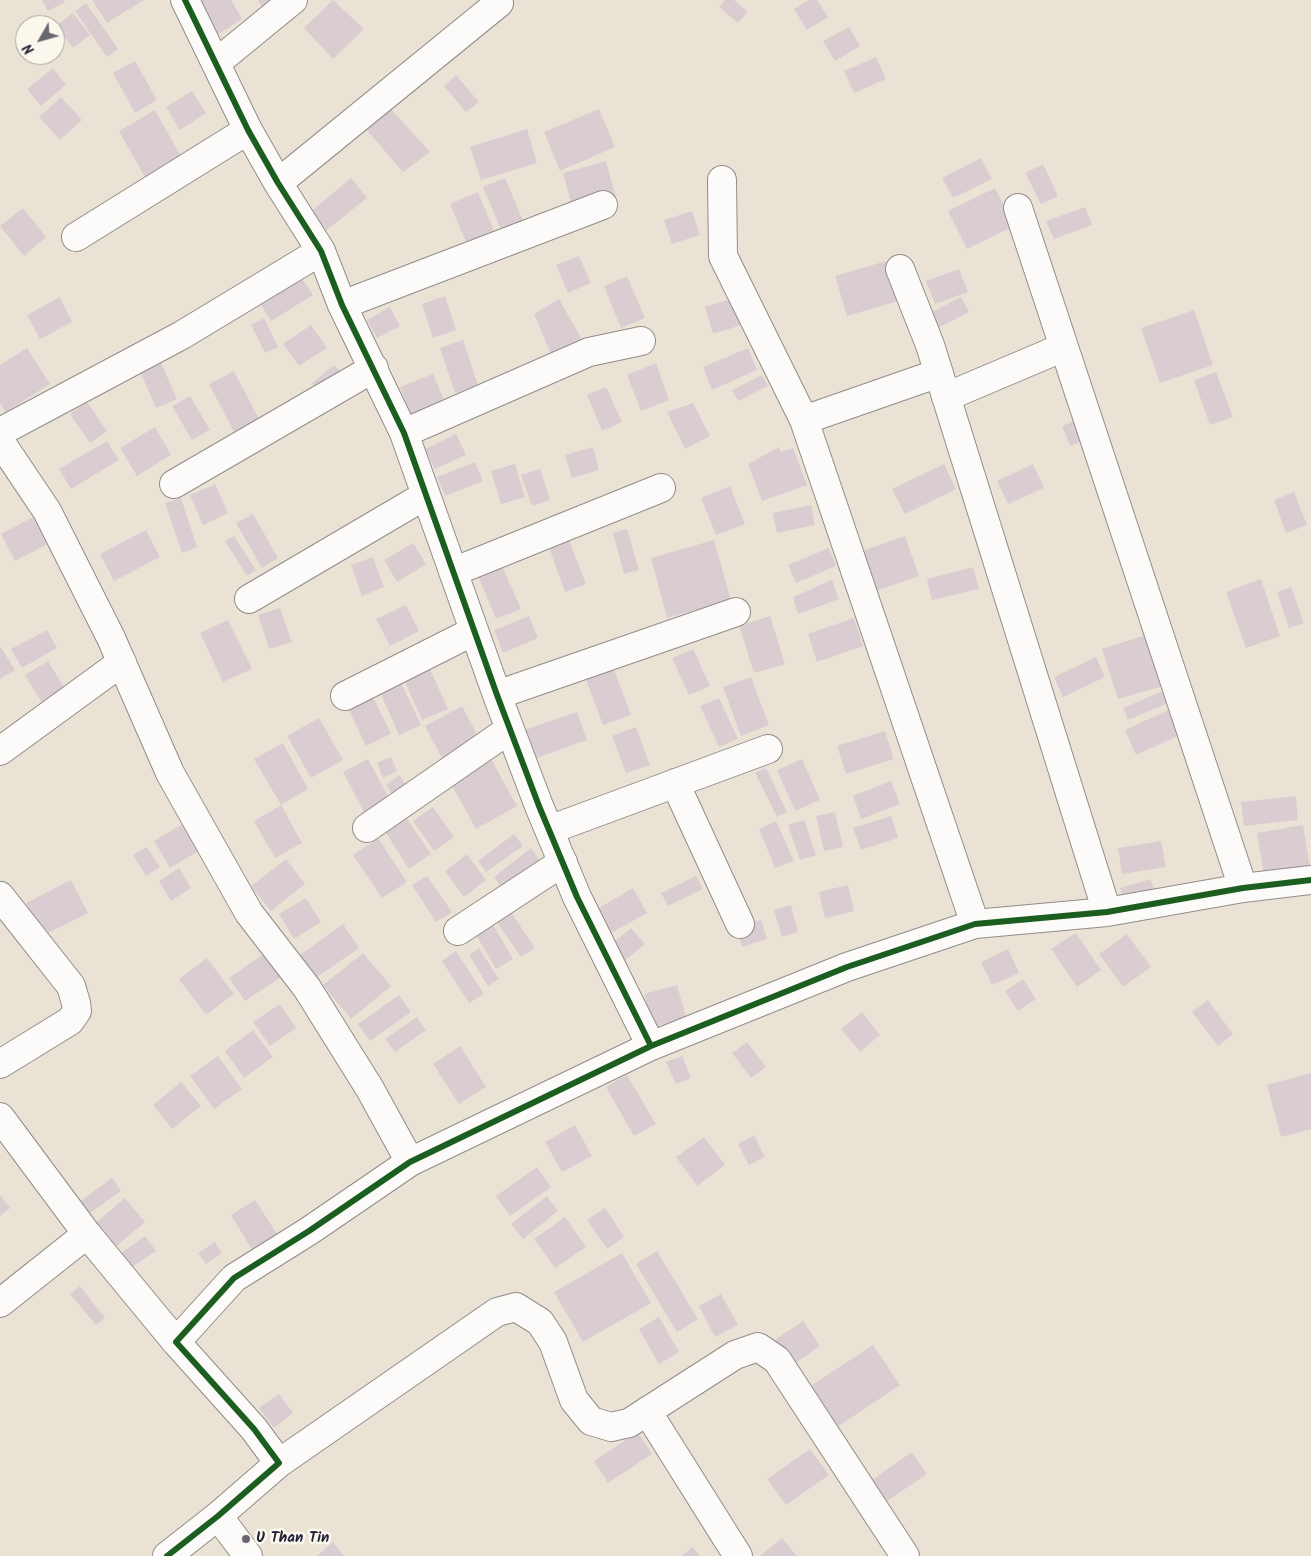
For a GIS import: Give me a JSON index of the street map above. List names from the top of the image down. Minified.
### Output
{"places":["U Than Tin"],"north":"bottom left"}
